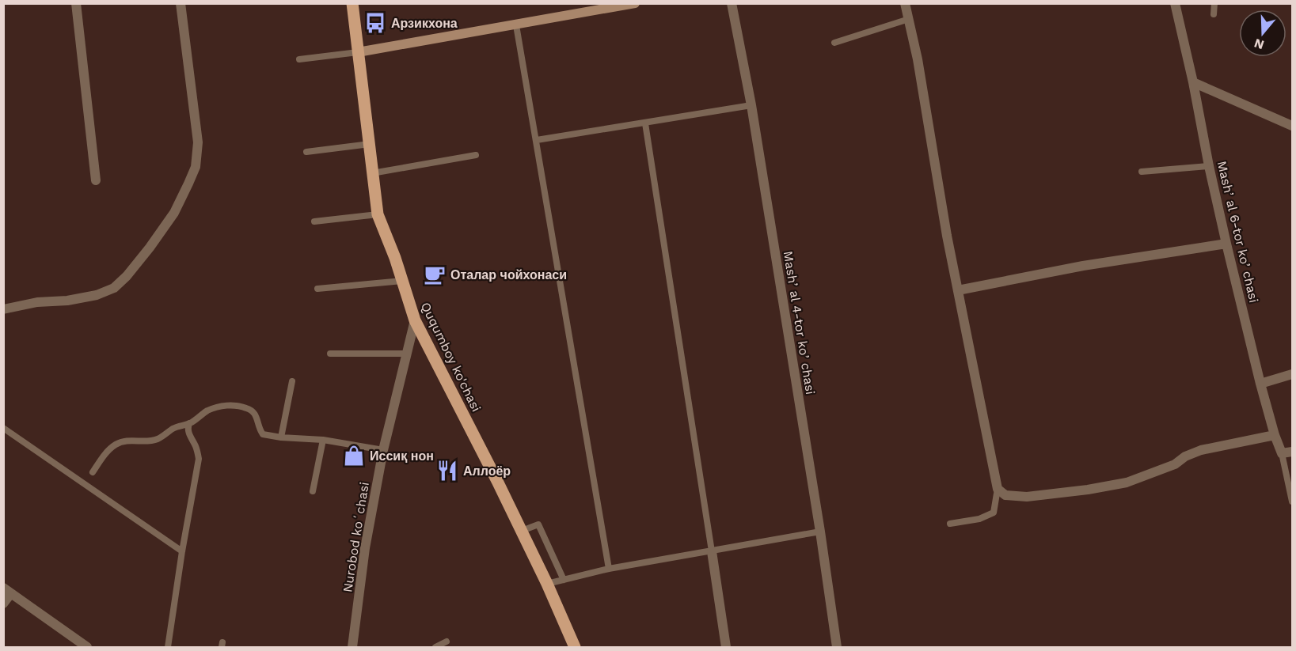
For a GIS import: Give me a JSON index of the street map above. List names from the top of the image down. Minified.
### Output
{"streets":{"main road":["Ququmboy ko'chasi"],"street":["Mashʼal 6-tor koʼchasi","Mashʼal 4-tor koʼchasi","Nurobod koʻchasi"]},"crossings":[["Ququmboy ko'chasi","Nurobod koʻchasi"]],"places":{"bus stop":["Арзикхона"],"cafe":["Оталар чойхонаси"],"shop":["Иссиқ нон"],"restaurant":["Аллоёр"]},"north":"bottom"}
